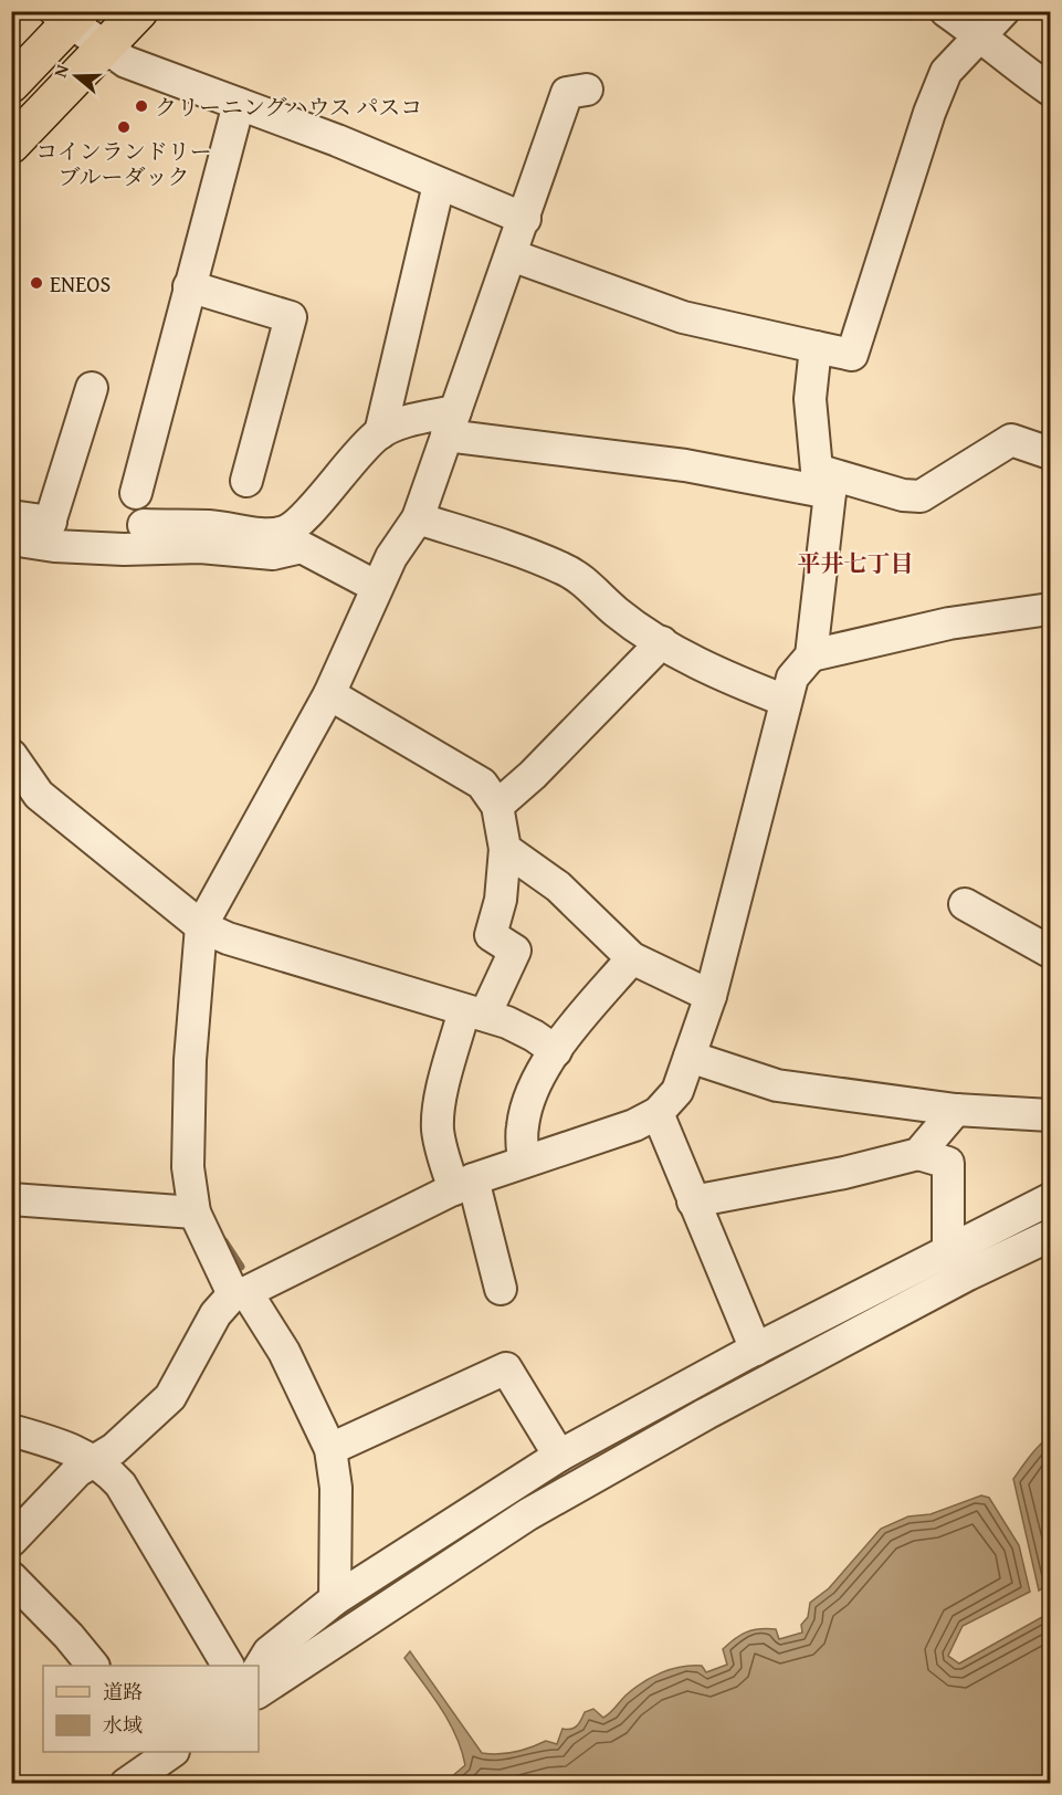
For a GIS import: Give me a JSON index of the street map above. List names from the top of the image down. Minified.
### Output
{"districts":["平井七丁目"],"places":["クリーニングハウス パスコ","コインランドリー ブルーダック","ENEOS"],"legend":["道路","水域"],"north":"left"}
